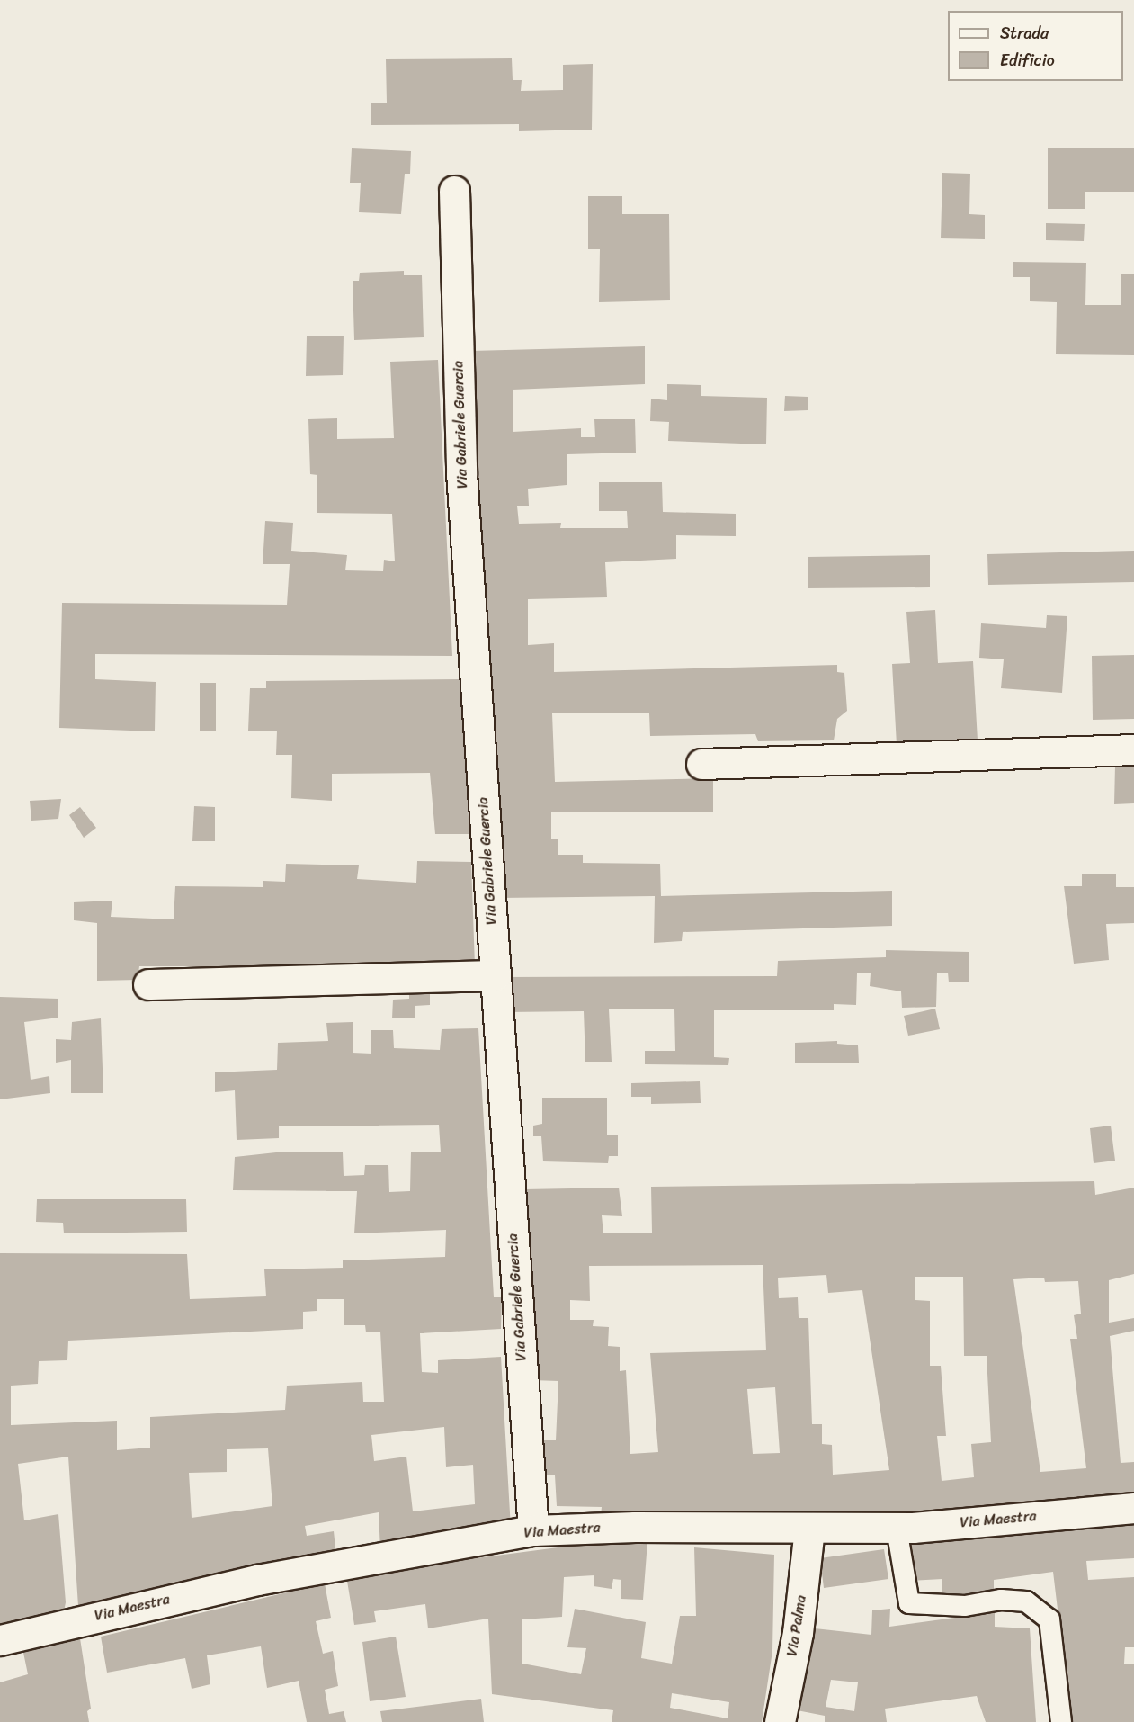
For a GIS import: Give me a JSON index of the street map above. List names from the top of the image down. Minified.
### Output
{"streets":{"street":["Via Gabriele Guercia","Via Maestra","Via Palma"]},"crossings":[["Via Gabriele Guercia","Via Maestra"],["Via Maestra","Via Palma"]],"legend":["Strada","Edificio"]}
